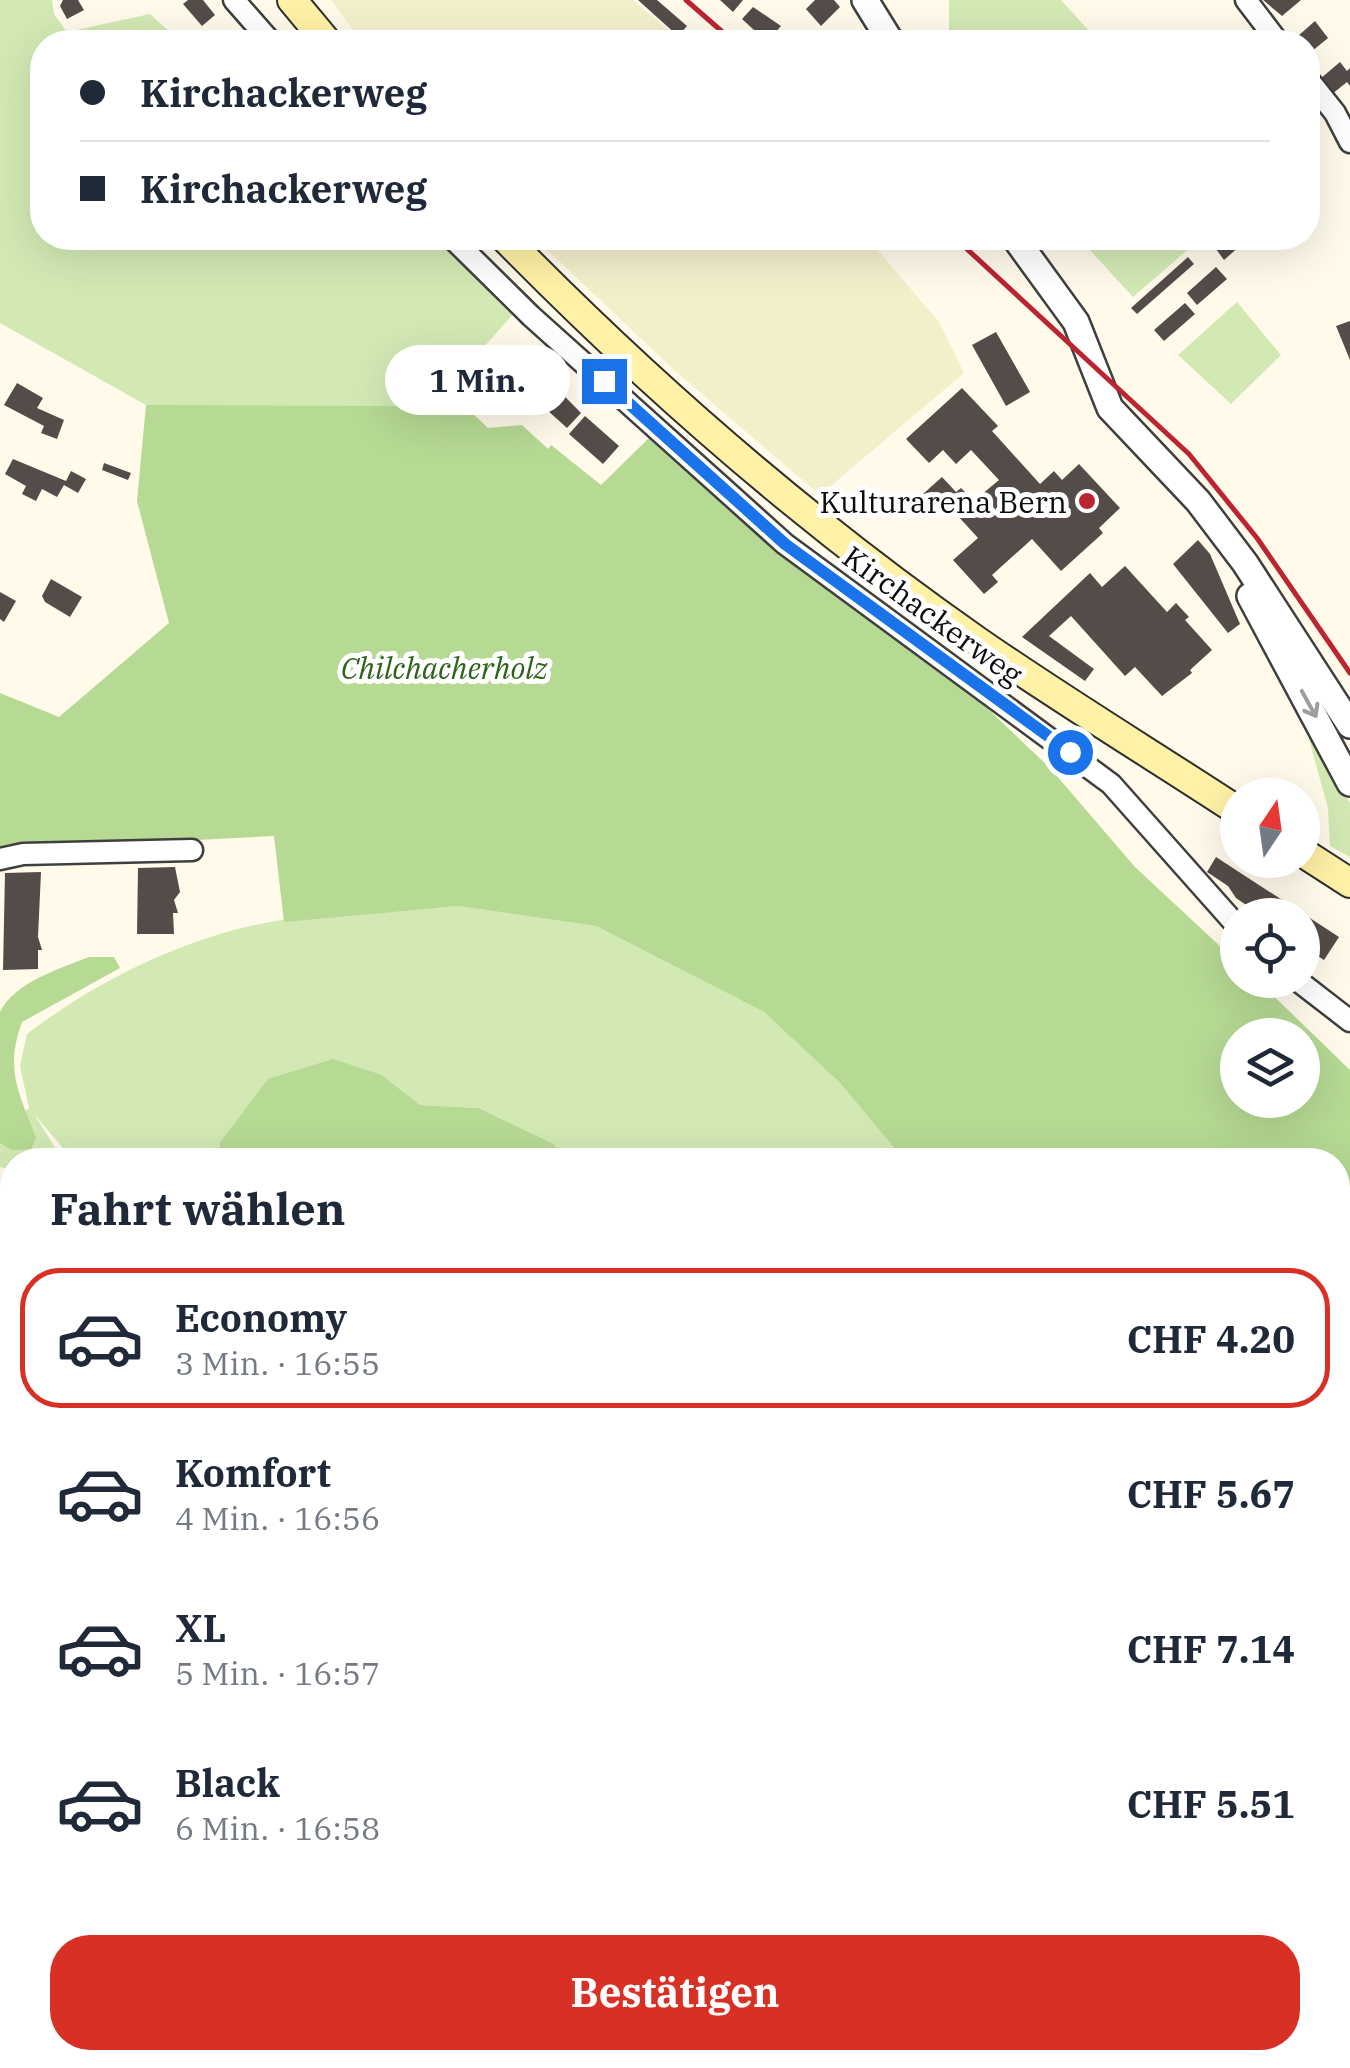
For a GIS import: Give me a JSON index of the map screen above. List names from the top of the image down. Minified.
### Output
{"streets":{"street":["Kirchackerweg"]},"parks":["Chilchacherholz"],"places":["Kulturarena Bern"],"north":"top","page":{"banner":["Kirchackerweg","Kirchackerweg"],"bubble":"1 Min.","heading":"Fahrt wählen","list":[{"name":"Economy","note":"3 Min. · 16:55","value":"CHF 4.20"},{"name":"Komfort","note":"4 Min. · 16:56","value":"CHF 5.67"},{"name":"XL","note":"5 Min. · 16:57","value":"CHF 7.14"},{"name":"Black","note":"6 Min. · 16:58","value":"CHF 5.51"}],"buttons":"Bestätigen"}}
